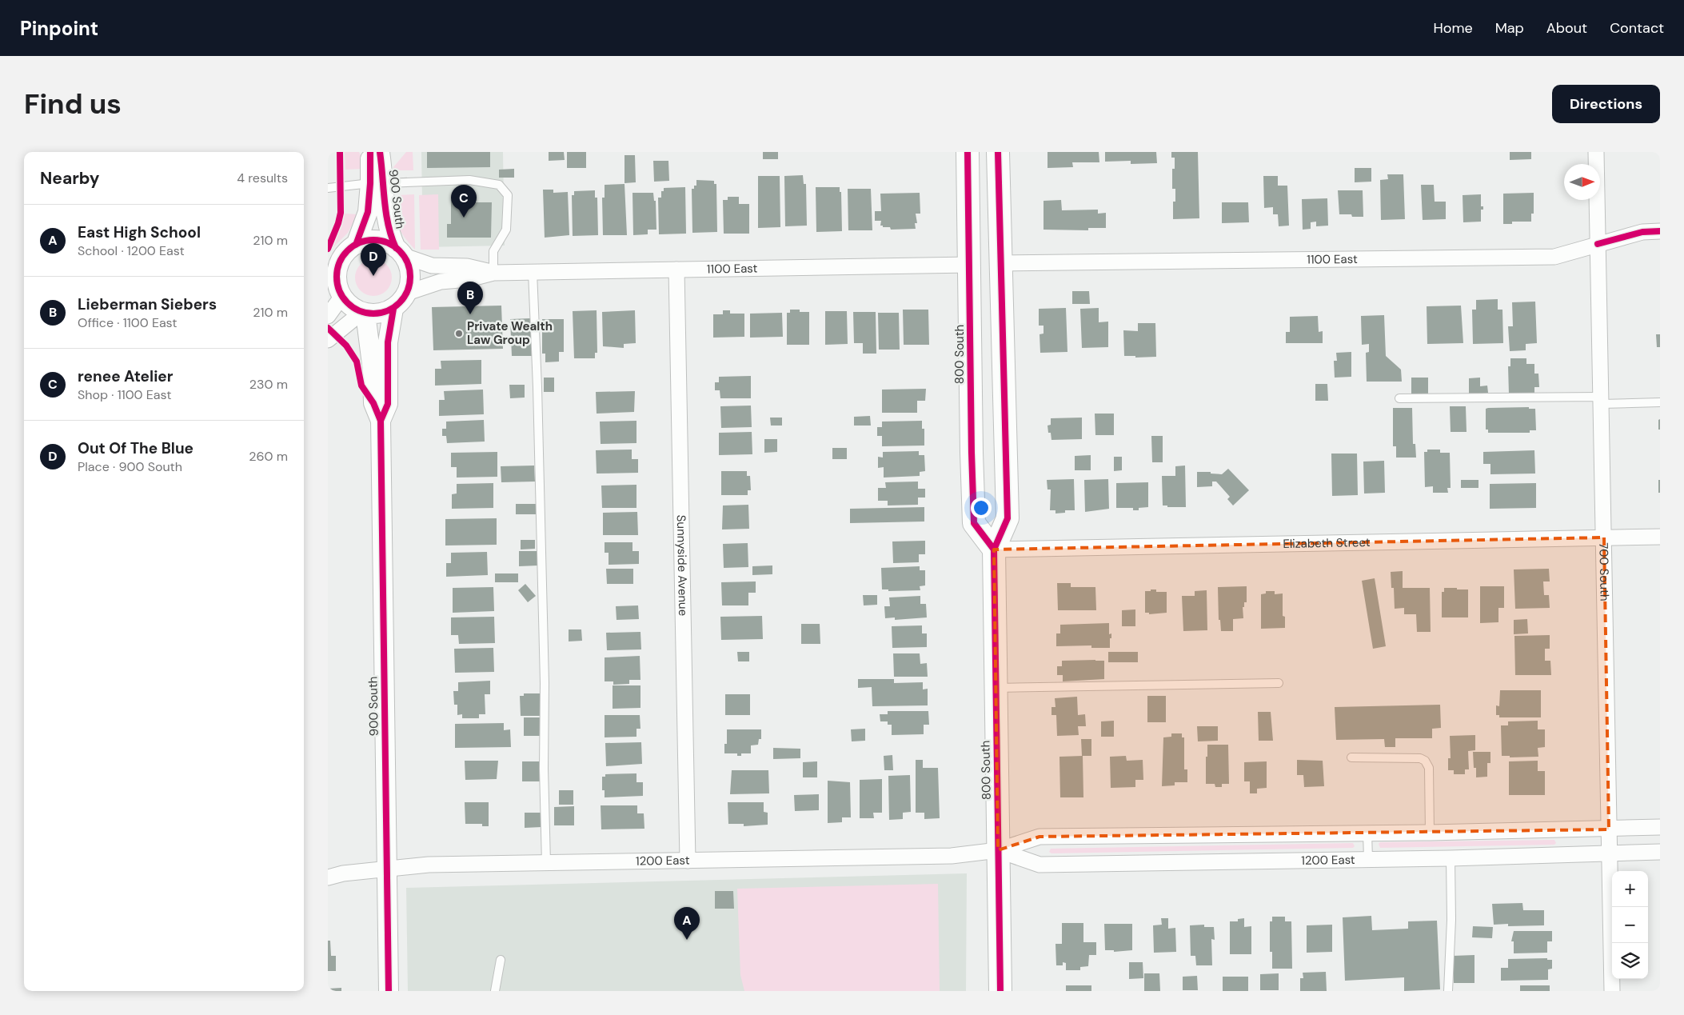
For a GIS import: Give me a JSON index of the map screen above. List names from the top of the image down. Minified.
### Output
{"streets":{"main road":["800 South"],"street":["900 South","1100 East","Elizabeth Street","Sunnyside Avenue","700 South","1200 East"]},"crossings":[["900 South","1100 East"],["900 South","1200 East"],["1100 East","800 South"],["1100 East","Sunnyside Avenue"],["1100 East","700 South"],["800 South","Elizabeth Street"],["800 South","1200 East"],["Elizabeth Street","700 South"],["Sunnyside Avenue","1200 East"],["700 South","1200 East"]],"places":["Private Wealth Law Group"],"north":"right","page":{"header":"Pinpoint","nav":["Home","Map","About","Contact"],"buttons":"Directions","title":"Find us","heading":["Nearby","4 results"],"pins":["C","D","B","A"],"list":[{"mark":"A","name":"East High School","note":"School · 1200 East","value":"210 m"},{"mark":"B","name":"Lieberman Siebers","note":"Office · 1100 East","value":"210 m"},{"mark":"C","name":"renee Atelier","note":"Shop · 1100 East","value":"230 m"},{"mark":"D","name":"Out Of The Blue","note":"Place · 900 South","value":"260 m"}],"map_buttons":["+","−"]}}
